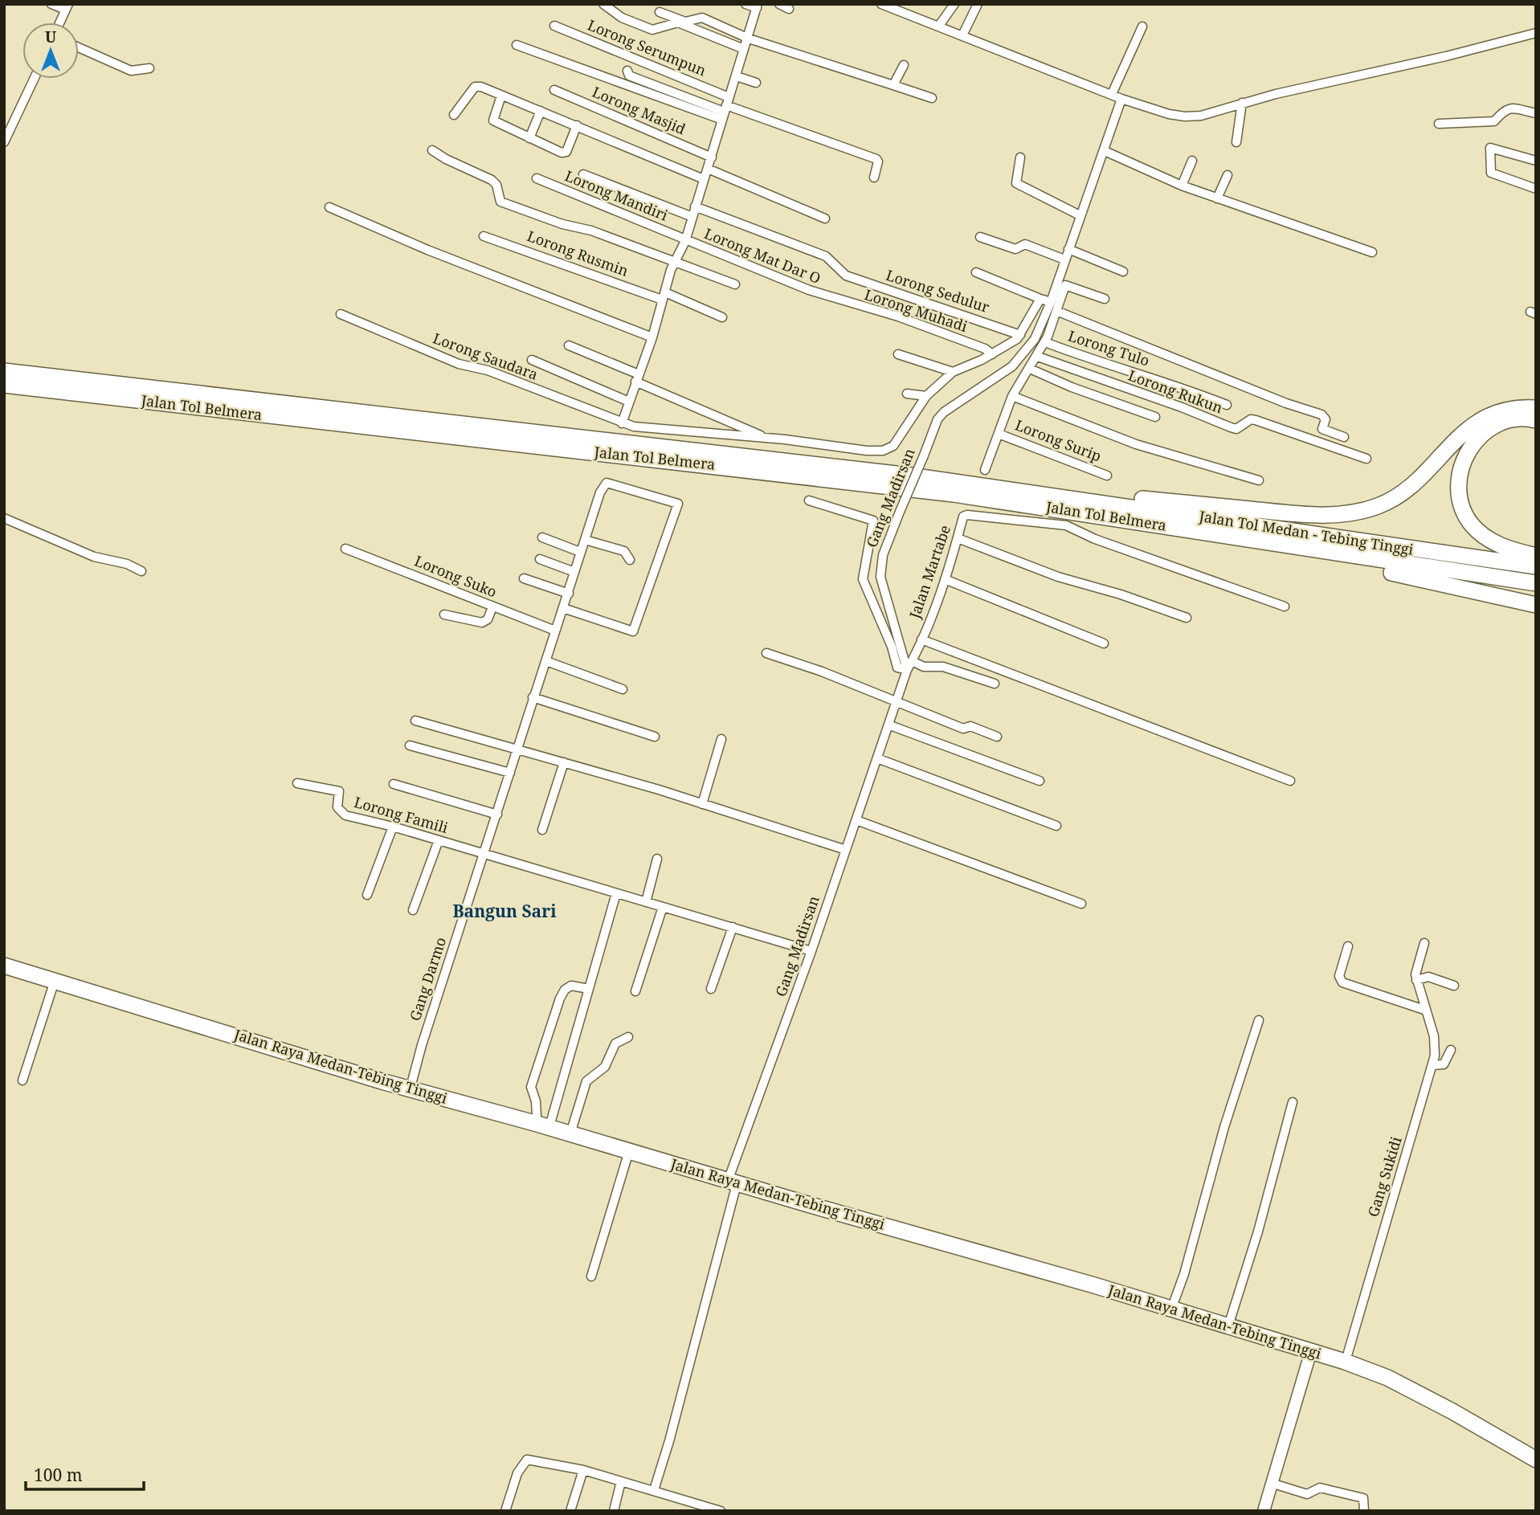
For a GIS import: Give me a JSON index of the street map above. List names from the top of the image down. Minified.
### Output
{"streets":{"highway":["Jalan Tol Belmera","Jalan Tol Medan - Tebing Tinggi","Jalan Raya Medan-Tebing Tinggi"],"street":["Lorong Serumpun","Lorong Masjid","Lorong Mandiri","Lorong Rusmin","Lorong Mat Dar O","Lorong Sedulur","Lorong Muhadi","Lorong Tulo","Lorong Saudara","Lorong Rukun","Lorong Surip","Gang Madirsan","Jalan Martabe","Lorong Suko","Lorong Famili","Gang Darmo","Gang Sukidi"]},"crossings":[["Lorong Mandiri","Lorong Mat Dar O"],["Lorong Mat Dar O","Lorong Muhadi"],["Jalan Tol Belmera","Jalan Tol Medan - Tebing Tinggi"],["Gang Madirsan","Jalan Martabe"],["Gang Madirsan","Lorong Famili"],["Gang Madirsan","Jalan Raya Medan-Tebing Tinggi"],["Lorong Suko","Gang Darmo"],["Lorong Famili","Gang Darmo"],["Gang Darmo","Jalan Raya Medan-Tebing Tinggi"],["Jalan Raya Medan-Tebing Tinggi","Gang Sukidi"]],"districts":["Bangun Sari"],"scale_bar":"100 m","north":"top"}
